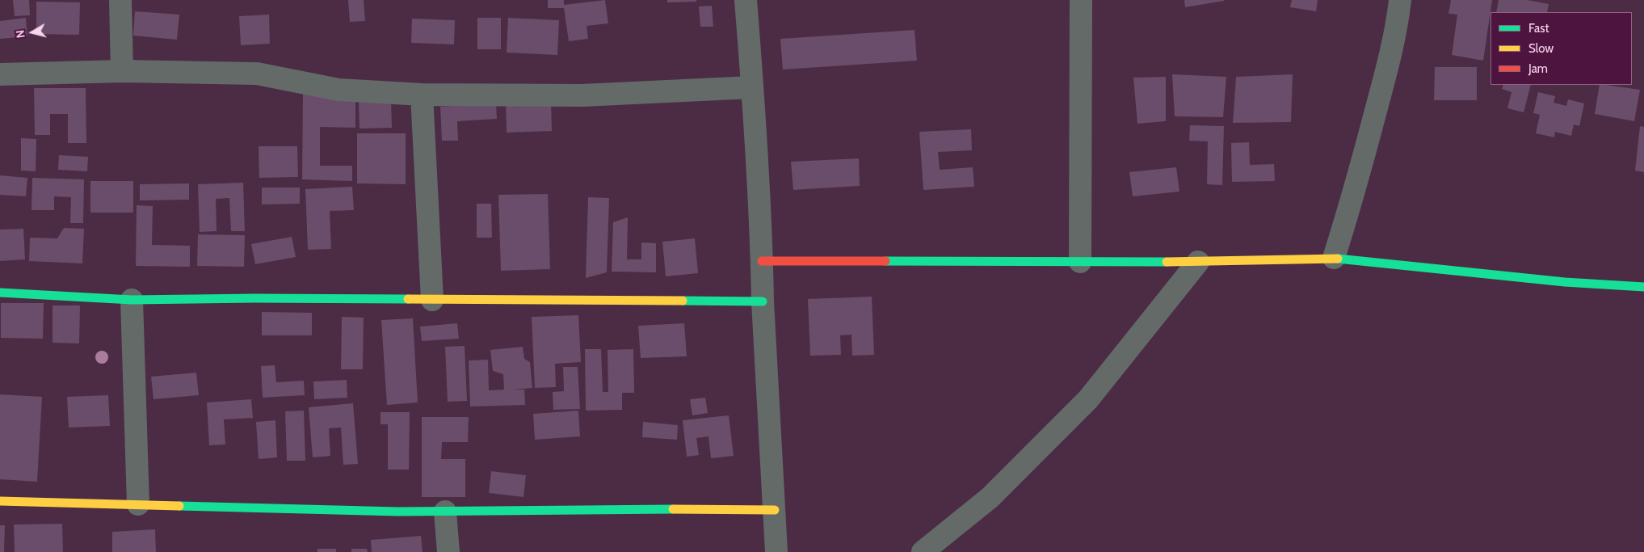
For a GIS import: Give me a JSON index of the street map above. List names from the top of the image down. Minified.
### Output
{"legend":["Fast","Slow","Jam"],"north":"left"}
